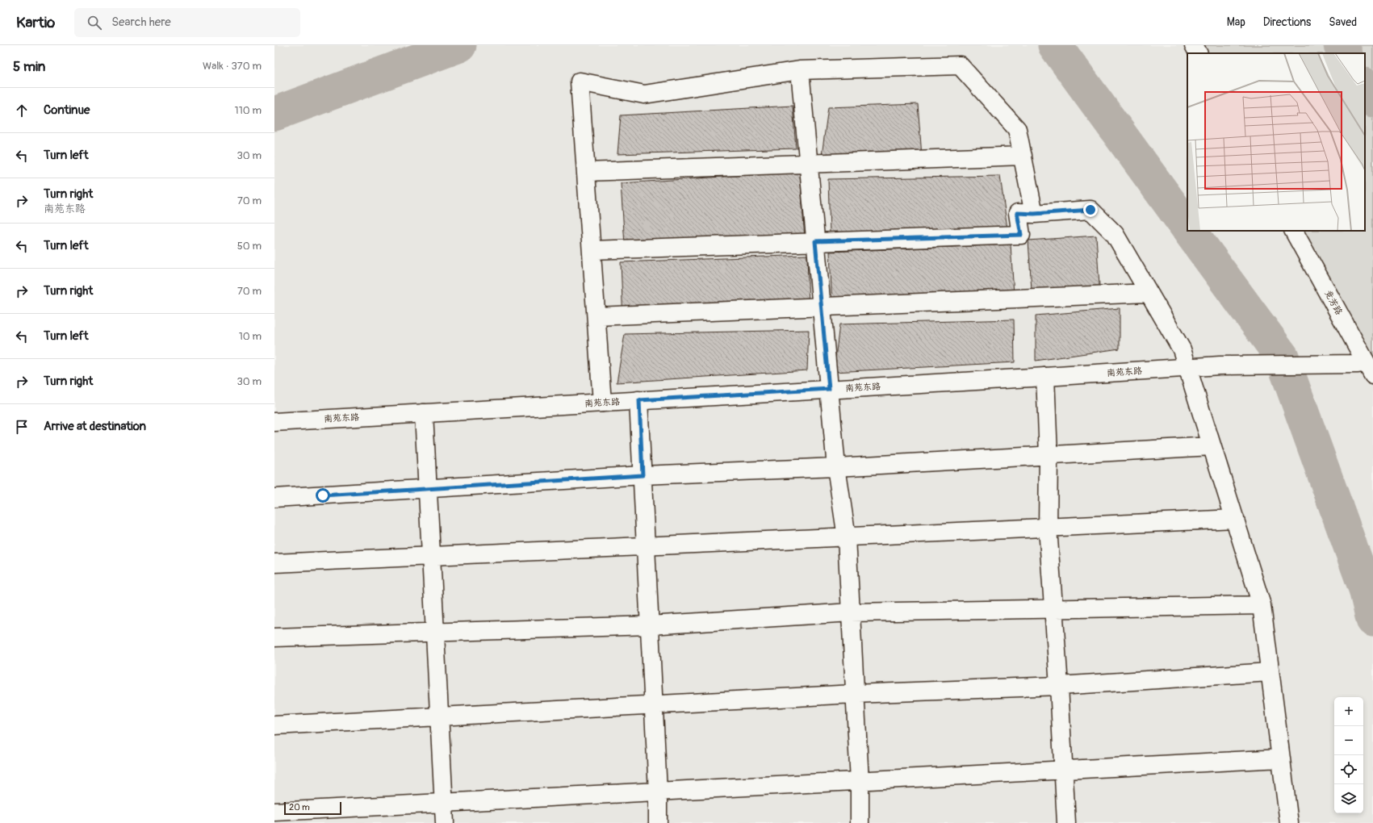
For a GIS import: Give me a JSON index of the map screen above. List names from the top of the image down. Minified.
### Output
{"streets":{"street":["竞芳路","南苑东路"]},"scale_bar":"20 m","page":{"header":"Kartio","search":"Search here","nav":["Map","Directions","Saved"],"heading":["5 min","Walk · 370 m"],"list":[["Continue","110 m"],["Turn left","30 m"],["Turn right","南苑东路","70 m"],["Turn left","50 m"],["Turn right","70 m"],["Turn left","10 m"],["Turn right","30 m"],"Arrive at destination"],"map_buttons":["+","−"],"scale":"20 m"}}
